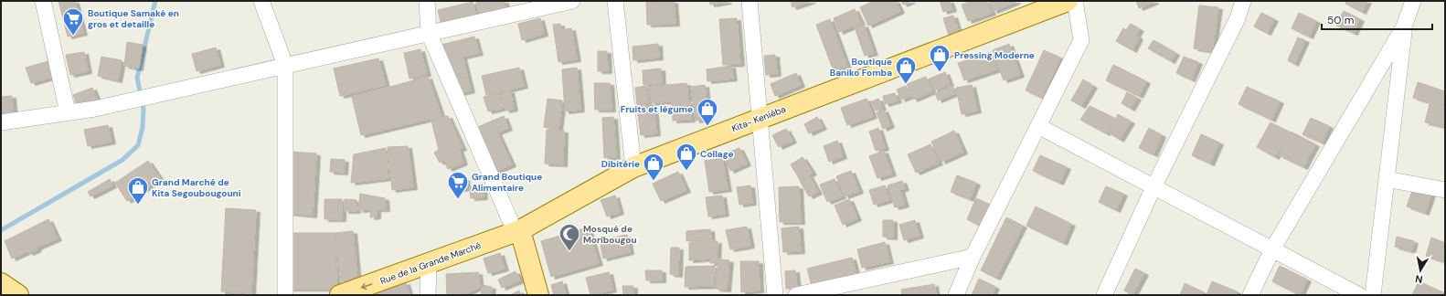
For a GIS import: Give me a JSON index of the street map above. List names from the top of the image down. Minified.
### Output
{"streets":{"main road":["Kita- Keniéba","Rue de la Grande Marché"]},"crossings":[["Kita- Keniéba","Rue de la Grande Marché"]],"one_way":["Rue de la Grande Marché"],"places":{"supermarket":["Boutique Samaké en gros et detaille","Grand Boutique Alimentaire"],"shop":["Pressing Moderne","Boutique Baniko Fomba","Fruits et légume","Collage","Dibitérie","Grand Marché de Kita Segoubougouni"],"mosque":["Mosqué de Moribougou"]},"scale_bar":"50 m","north":"bottom"}
